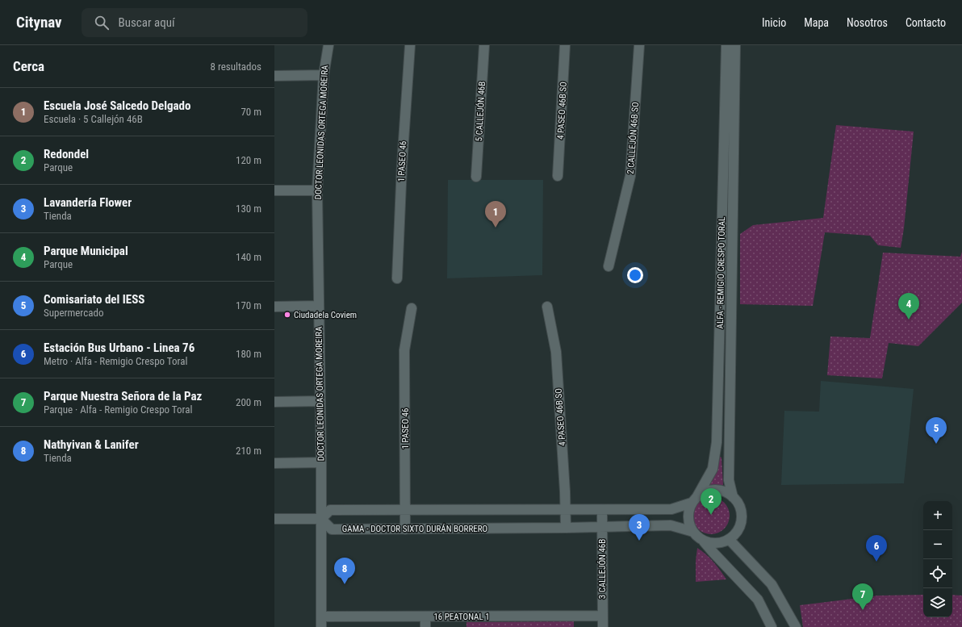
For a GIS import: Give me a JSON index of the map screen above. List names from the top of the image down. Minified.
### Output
{"streets":{"street":["4 PASEO 46B SO","5 CALLEJÓN 46B","DOCTOR LEONIDAS ORTEGA MOREIRA","2 CALLEJÓN 46B SO","1 PASEO 46","ALFA - REMIGIO CRESPO TORAL","GAMA - DOCTOR SIXTO DURÁN BORRERO","3 CALLEJÓN 46B","16 PEATONAL 1"]},"crossings":[["4 PASEO 46B SO","GAMA - DOCTOR SIXTO DURÁN BORRERO"],["DOCTOR LEONIDAS ORTEGA MOREIRA","GAMA - DOCTOR SIXTO DURÁN BORRERO"],["DOCTOR LEONIDAS ORTEGA MOREIRA","16 PEATONAL 1"],["1 PASEO 46","GAMA - DOCTOR SIXTO DURÁN BORRERO"],["ALFA - REMIGIO CRESPO TORAL","GAMA - DOCTOR SIXTO DURÁN BORRERO"],["GAMA - DOCTOR SIXTO DURÁN BORRERO","3 CALLEJÓN 46B"],["3 CALLEJÓN 46B","16 PEATONAL 1"]],"places":["Ciudadela Coviem"],"page":{"header":"Citynav","search":"Buscar aquí","nav":["Inicio","Mapa","Nosotros","Contacto"],"heading":["Cerca","8 resultados"],"list":[{"mark":"1","name":"Escuela José Salcedo Delgado","note":"Escuela · 5 Callejón 46B","value":"70 m"},{"mark":"2","name":"Redondel","note":"Parque","value":"120 m"},{"mark":"3","name":"Lavandería Flower","note":"Tienda","value":"130 m"},{"mark":"4","name":"Parque Municipal","note":"Parque","value":"140 m"},{"mark":"5","name":"Comisariato del IESS","note":"Supermercado","value":"170 m"},{"mark":"6","name":"Estación Bus Urbano - Linea 76","note":"Metro · Alfa - Remigio Crespo Toral","value":"180 m"},{"mark":"7","name":"Parque Nuestra Señora de la Paz","note":"Parque · Alfa - Remigio Crespo Toral","value":"200 m"},{"mark":"8","name":"Nathyivan & Lanifer","note":"Tienda","value":"210 m"}],"pins":["1","4","5","2","3","6","8","7"],"map_buttons":["+","−"]}}
